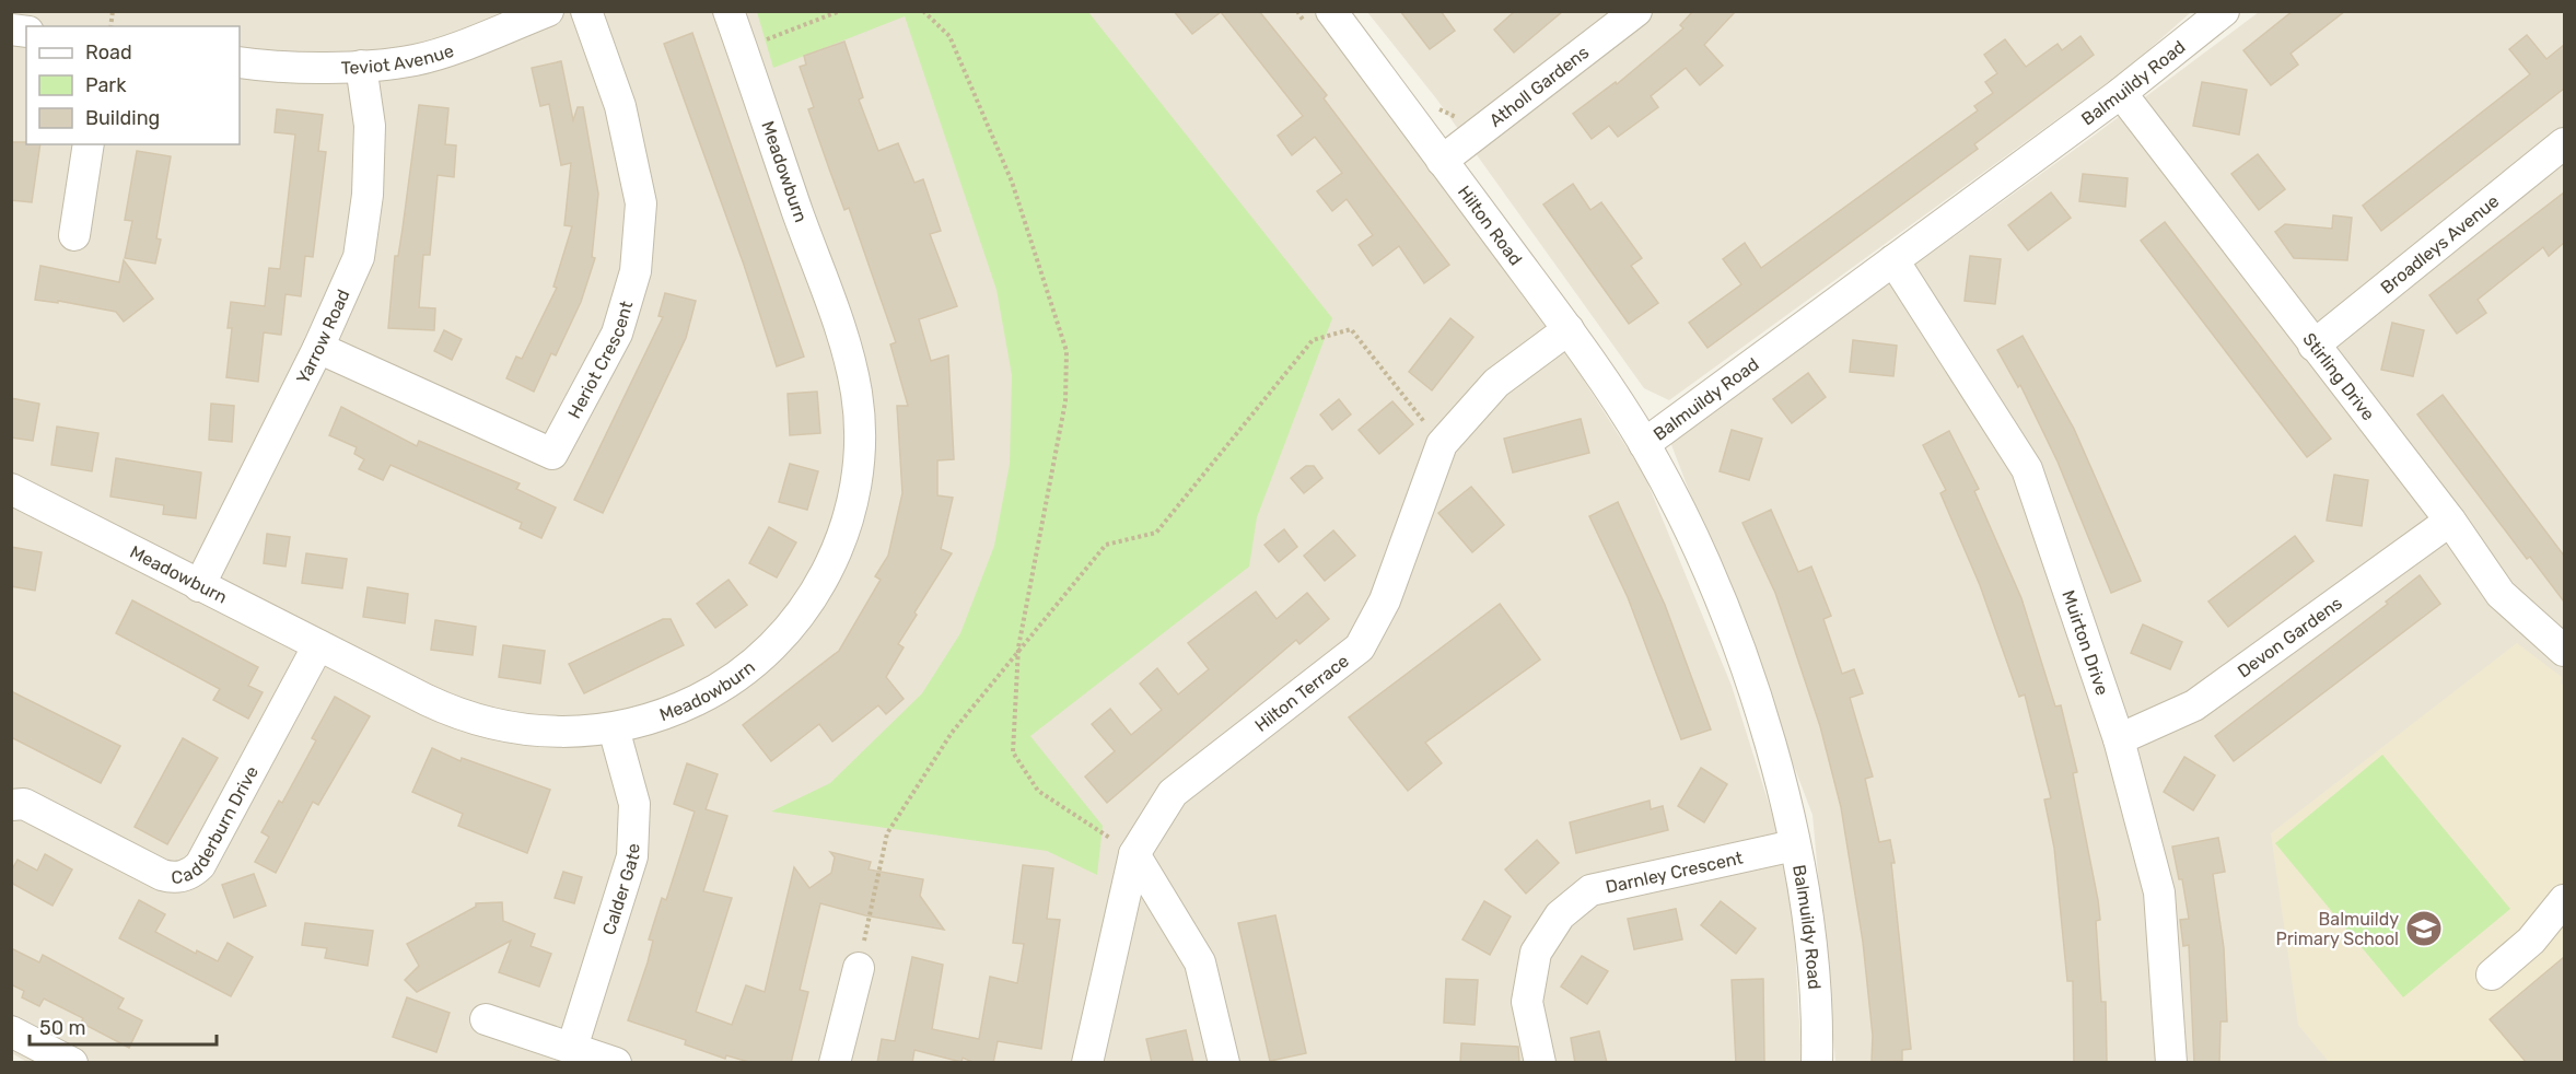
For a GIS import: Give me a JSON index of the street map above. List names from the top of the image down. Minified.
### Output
{"streets":{"street":["Teviot Avenue","Balmuildy Road","Atholl Gardens","Meadowburn","Hilton Road","Broadleys Avenue","Yarrow Road","Heriot Crescent","Stirling Drive","Devon Gardens","Muirton Drive","Hilton Terrace","Cadderburn Drive","Darnley Crescent","Calder Gate"]},"crossings":[["Teviot Avenue","Yarrow Road"],["Balmuildy Road","Hilton Road"],["Balmuildy Road","Stirling Drive"],["Balmuildy Road","Muirton Drive"],["Balmuildy Road","Darnley Crescent"],["Atholl Gardens","Hilton Road"],["Meadowburn","Yarrow Road"],["Meadowburn","Cadderburn Drive"],["Meadowburn","Calder Gate"],["Hilton Road","Hilton Terrace"],["Broadleys Avenue","Stirling Drive"],["Yarrow Road","Heriot Crescent"],["Stirling Drive","Devon Gardens"],["Devon Gardens","Muirton Drive"]],"places":{"school or university":["Balmuildy Primary School"]},"legend":["Road","Park","Building"],"scale_bar":"50 m"}
